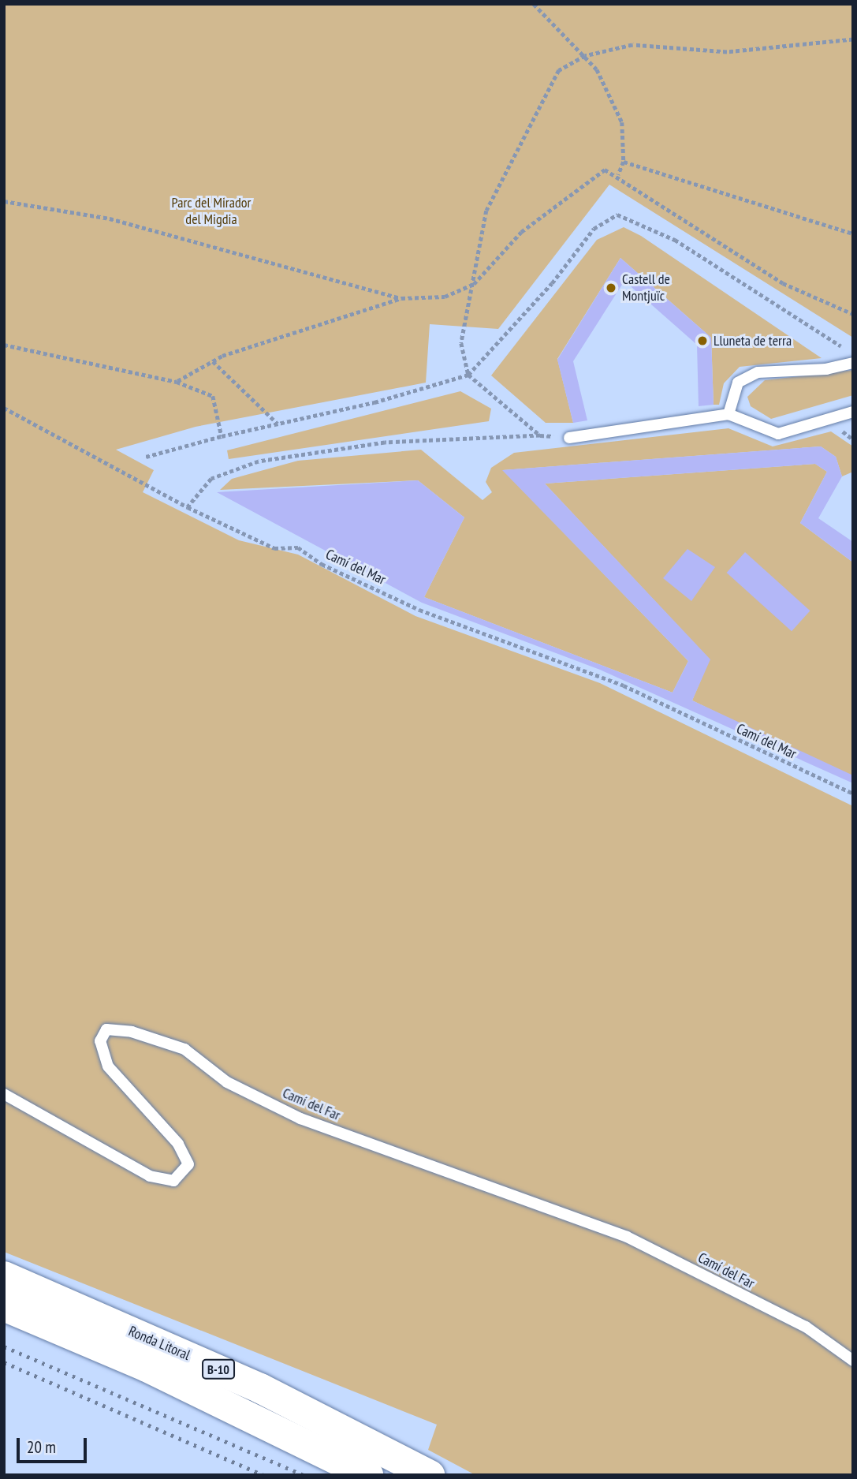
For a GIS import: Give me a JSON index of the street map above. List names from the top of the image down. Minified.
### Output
{"streets":{"highway":["Ronda Litoral","B-10"],"lane":["Camí del Far"],"path":["Camí del Mar"]},"parks":["Parc del Mirador del Migdia"],"places":["Castell de Montjuïc","Lluneta de terra"],"scale_bar":"20 m"}
